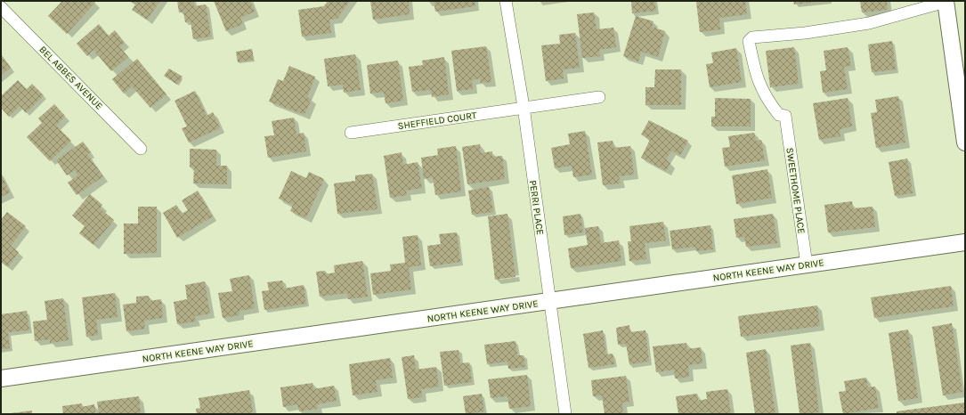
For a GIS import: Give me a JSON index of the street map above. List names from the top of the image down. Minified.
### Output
{"streets":{"street":["BEL ABBES AVENUE","SHEFFIELD COURT","SWEETHOME PLACE","PERRI PLACE","NORTH KEENE WAY DRIVE"]},"crossings":[["SHEFFIELD COURT","PERRI PLACE"],["SWEETHOME PLACE","NORTH KEENE WAY DRIVE"],["PERRI PLACE","NORTH KEENE WAY DRIVE"]]}
